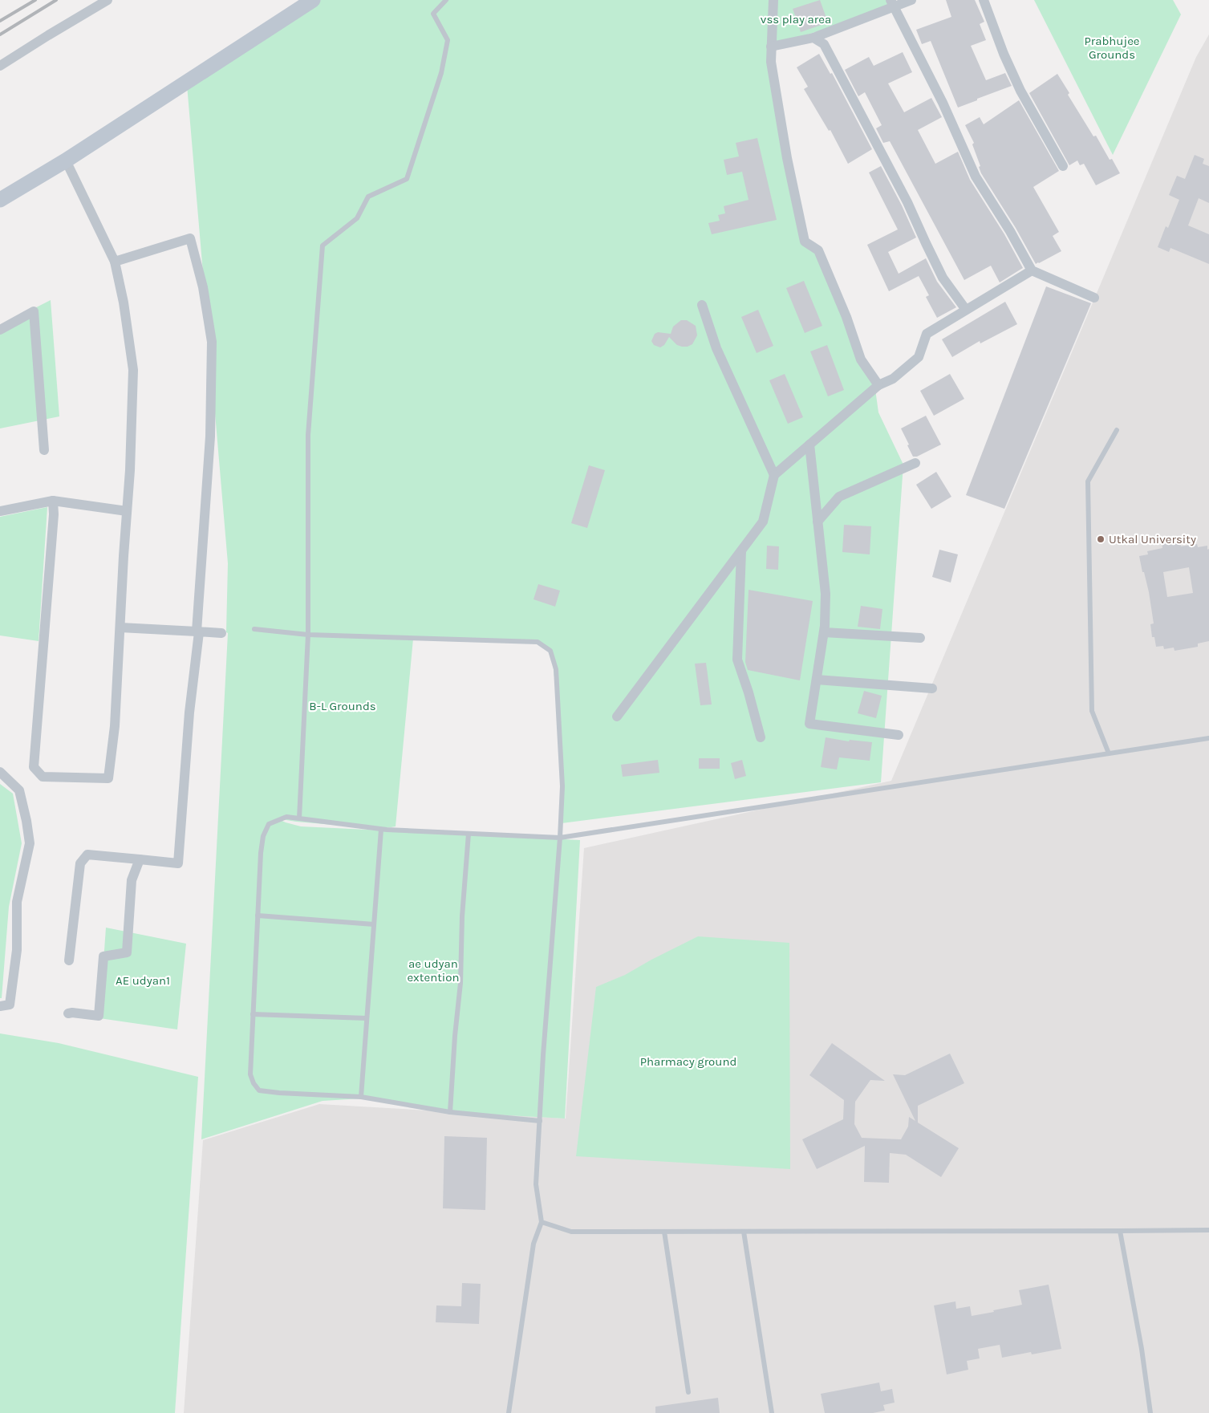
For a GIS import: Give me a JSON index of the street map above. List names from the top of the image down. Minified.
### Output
{"parks":["vss play area","Prabhujee Grounds","B-L Grounds","ae udyan extention","AE udyan1","Pharmacy ground"],"places":["Utkal University"]}
